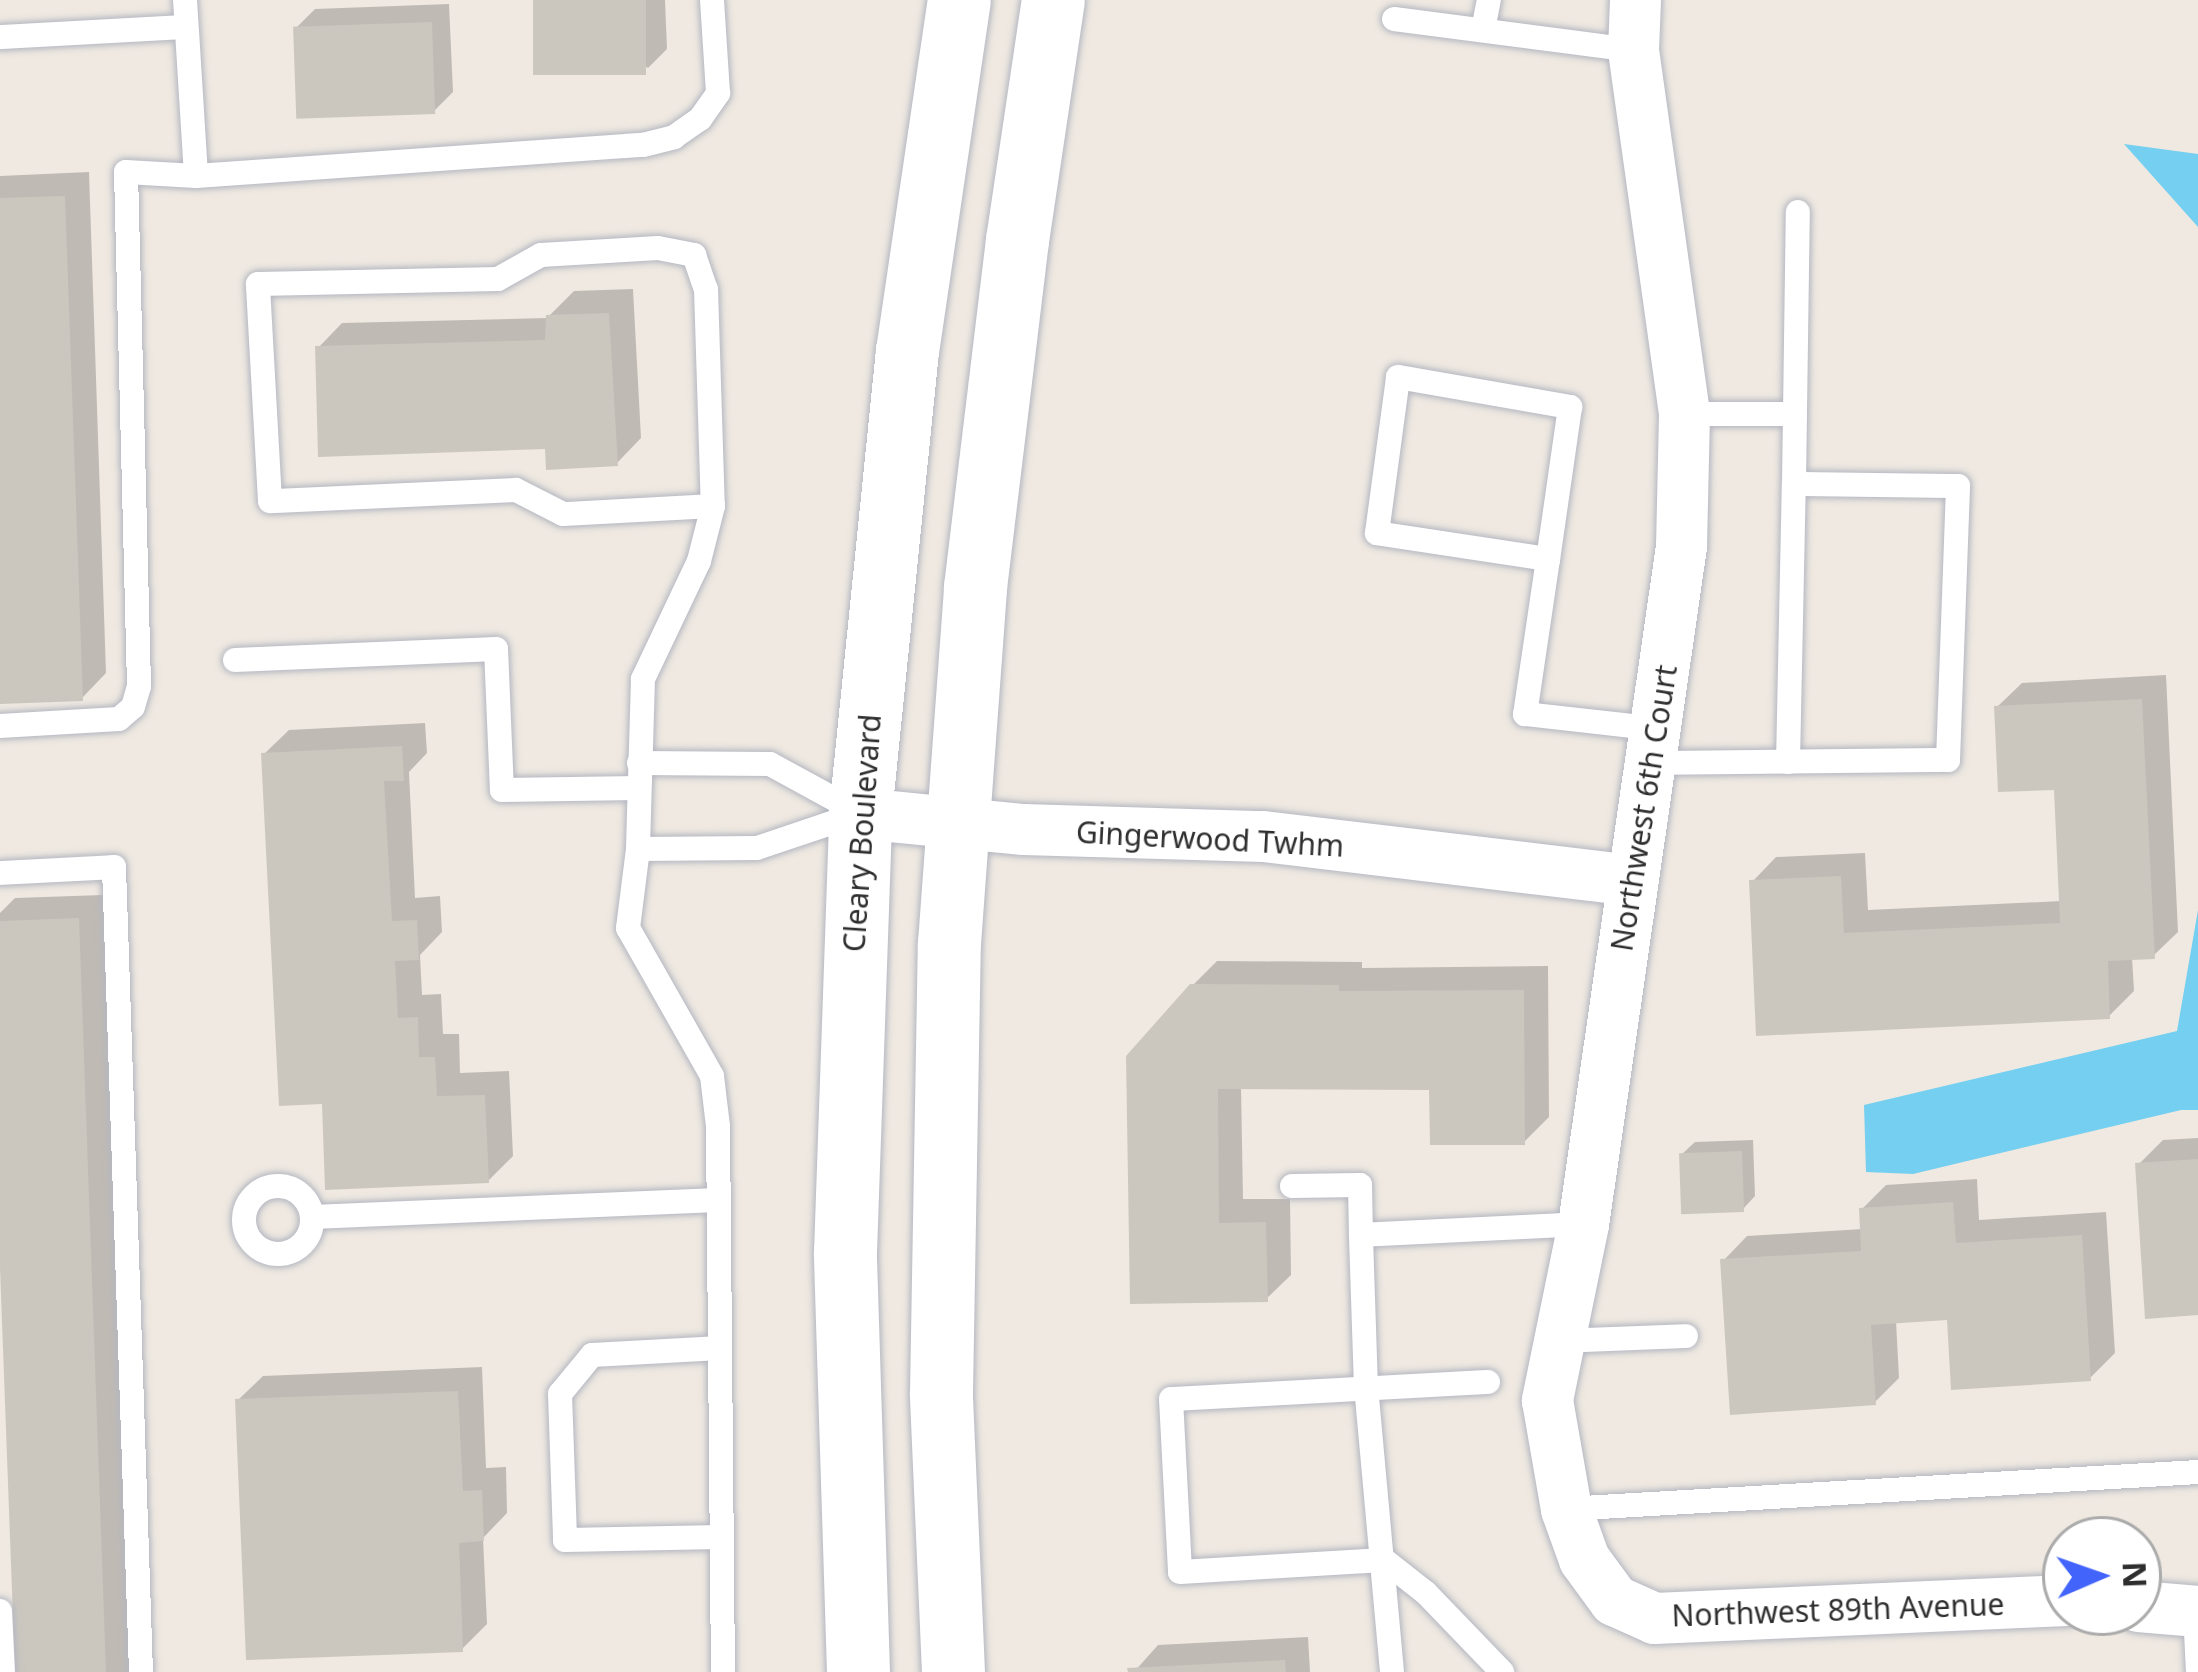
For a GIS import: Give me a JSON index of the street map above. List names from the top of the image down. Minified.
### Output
{"streets":{"street":["Northwest 6th Court","Cleary Boulevard","Gingerwood Twhm","Northwest 89th Avenue"]},"crossings":[["Northwest 6th Court","Gingerwood Twhm"],["Northwest 6th Court","Northwest 89th Avenue"],["Cleary Boulevard","Gingerwood Twhm"]],"north":"right"}
